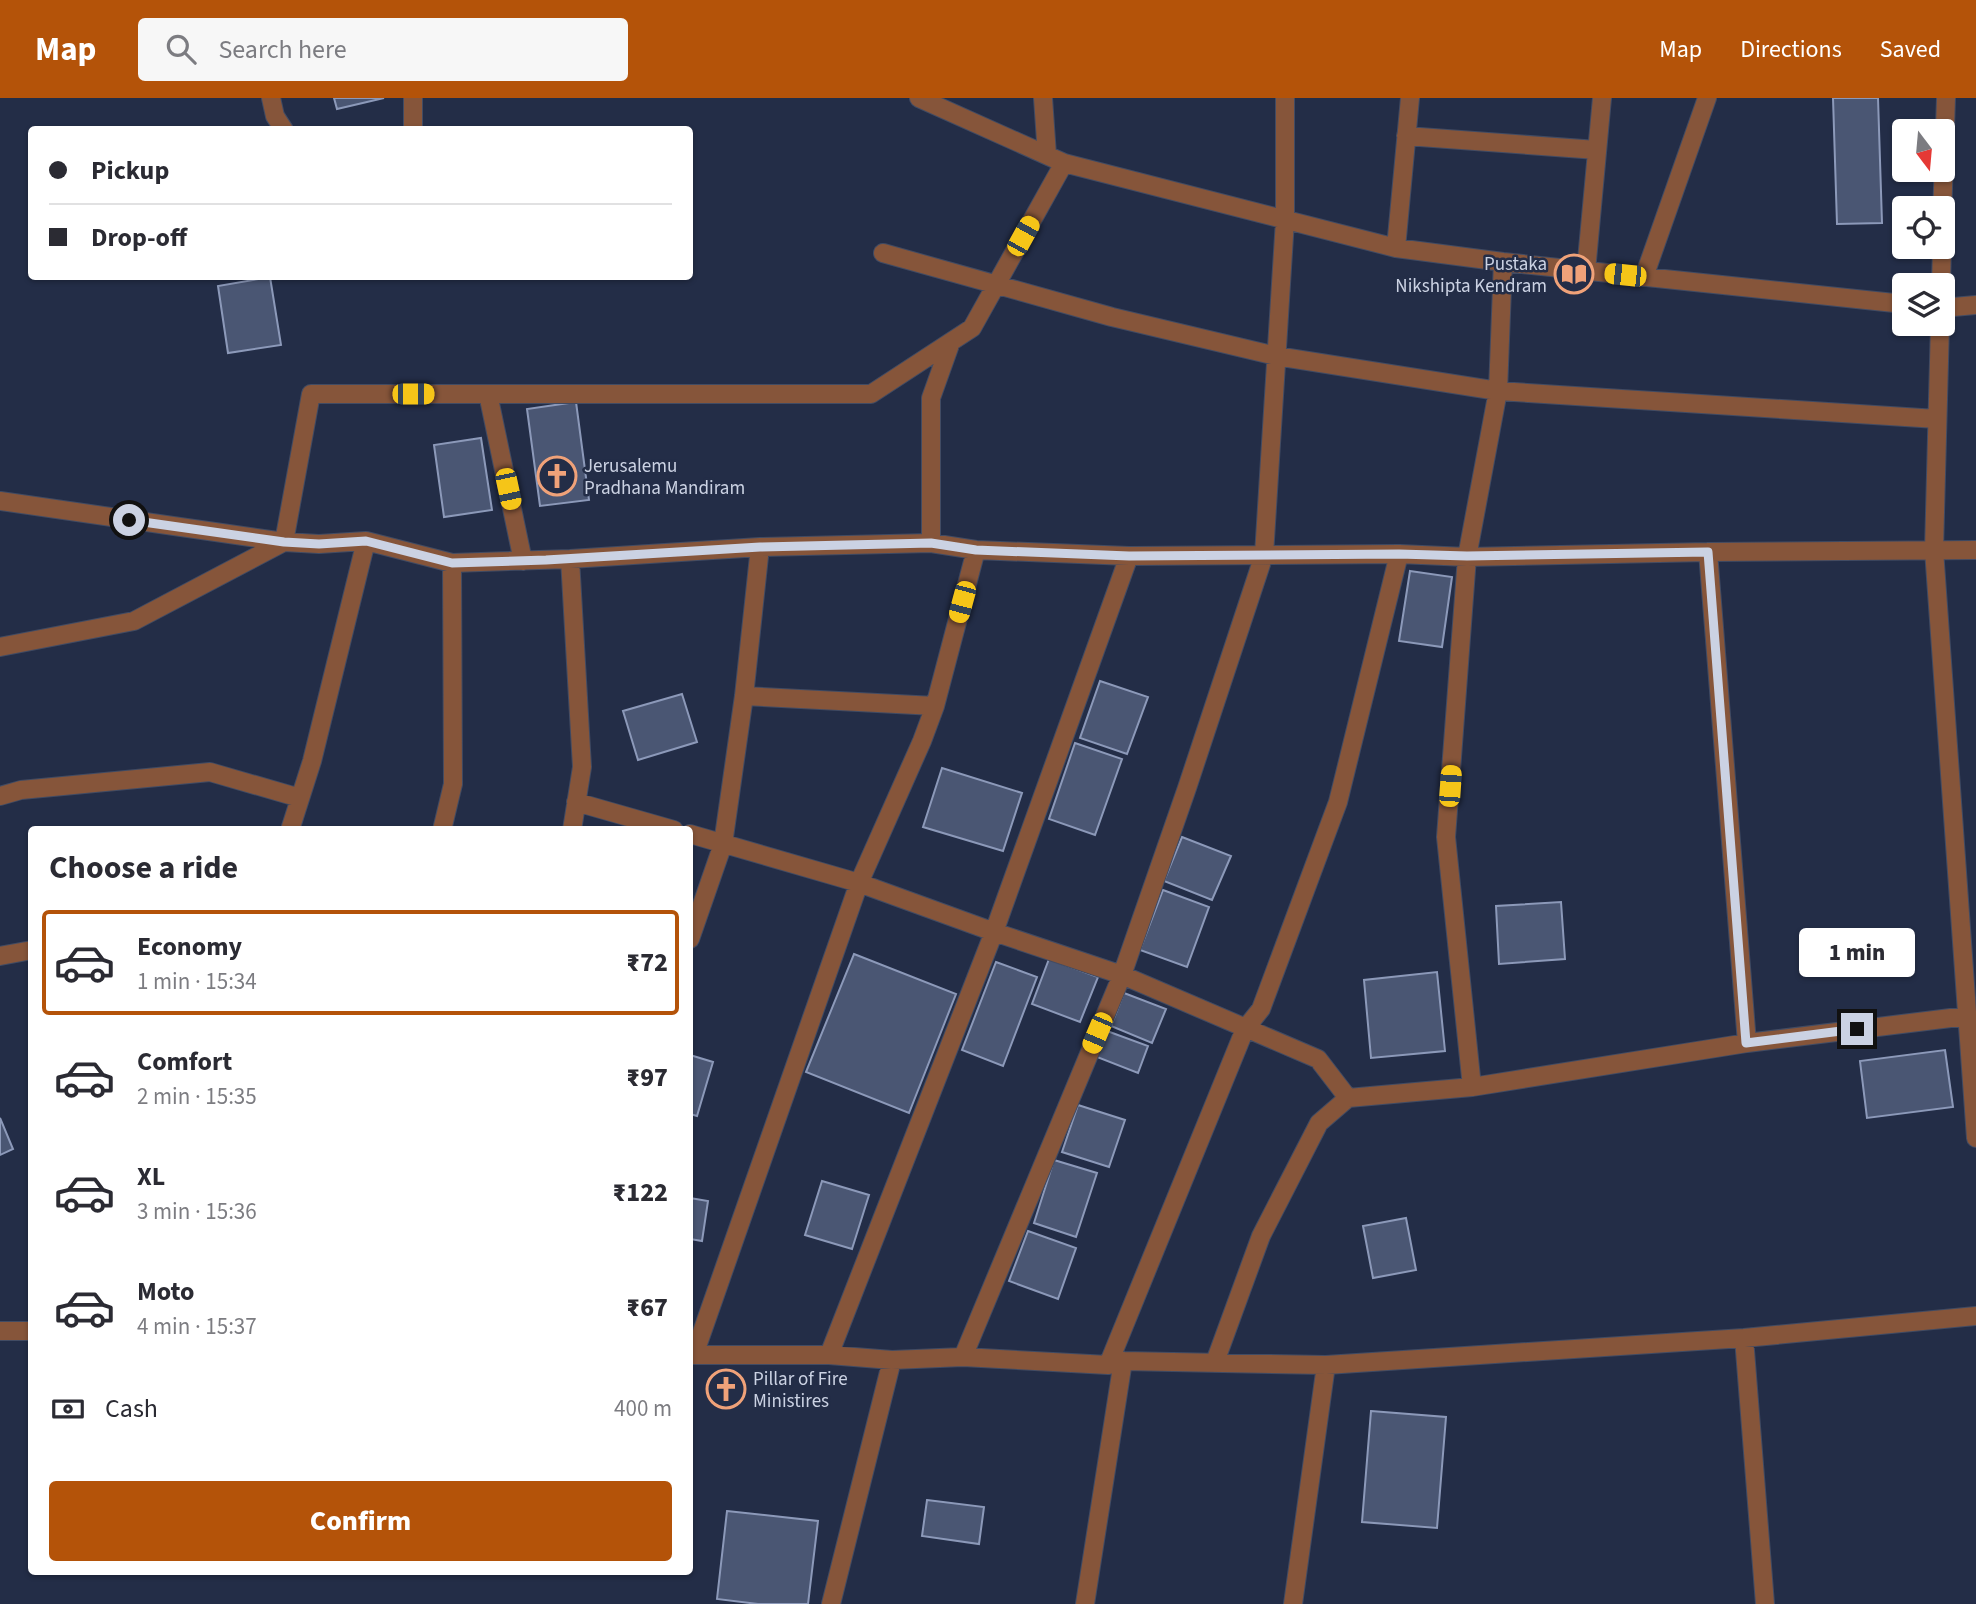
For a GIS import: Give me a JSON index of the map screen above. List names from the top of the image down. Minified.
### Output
{"places":{"library":["Pustaka Nikshipta Kendram"],"church":["Jerusalemu Pradhana Mandiram","Pillar of Fire Ministires"]},"north":"bottom","page":{"header":"Map","search":"Search here","nav":["Map","Directions","Saved"],"banner":["Pickup","Drop-off"],"heading":"Choose a ride","list":[{"name":"Economy","note":"1 min · 15:34","value":"₹72"},{"name":"Comfort","note":"2 min · 15:35","value":"₹97"},{"name":"XL","note":"3 min · 15:36","value":"₹122"},{"name":"Moto","note":"4 min · 15:37","value":"₹67"}],"bubble":"1 min","pay":["Cash","400 m"],"buttons":"Confirm"}}
